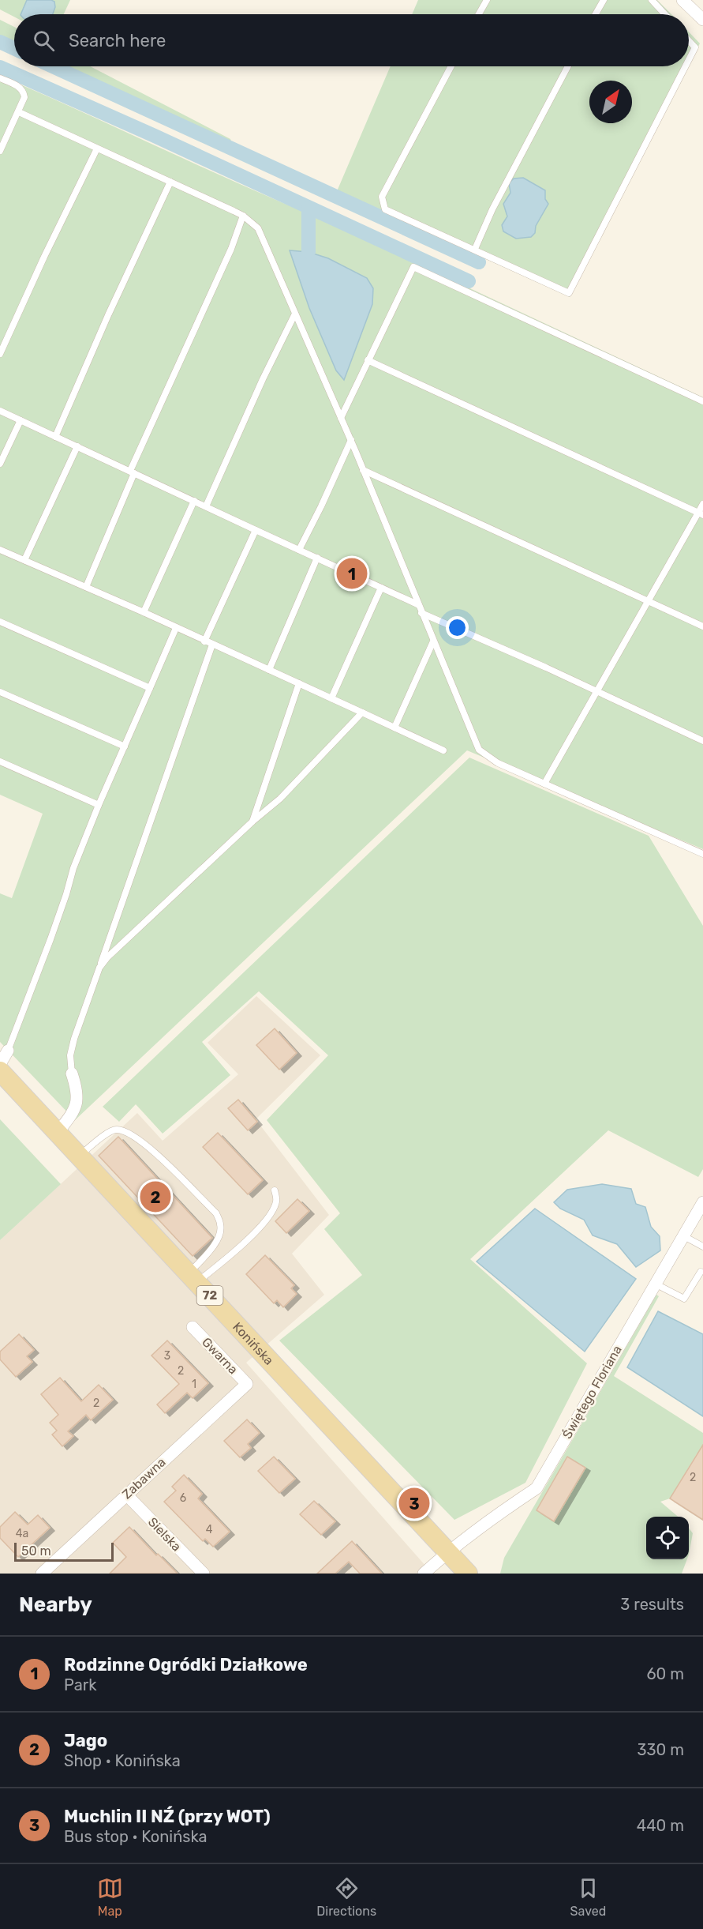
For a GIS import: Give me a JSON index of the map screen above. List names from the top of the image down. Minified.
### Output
{"streets":{"main road":["72","Konińska"],"street":["Gwarna","Świętego Floriana","Zabawna","Sielska"]},"crossings":[["Konińska","Świętego Floriana"],["Gwarna","Zabawna"],["Zabawna","Sielska"]],"house_numbers":["3","2","1","2","2","6","4","4a"],"scale_bar":"50 m","north":"top right","page":{"search":"Search here","pins":["1","2","3"],"scale":"50 m","heading":["Nearby","3 results"],"list":[{"mark":"1","name":"Rodzinne Ogródki Działkowe","note":"Park","value":"60 m"},{"mark":"2","name":"Jago","note":"Shop · Konińska","value":"330 m"},{"mark":"3","name":"Muchlin II NŹ (przy WOT)","note":"Bus stop · Konińska","value":"440 m"}],"nav":["Map","Directions","Saved"]}}
